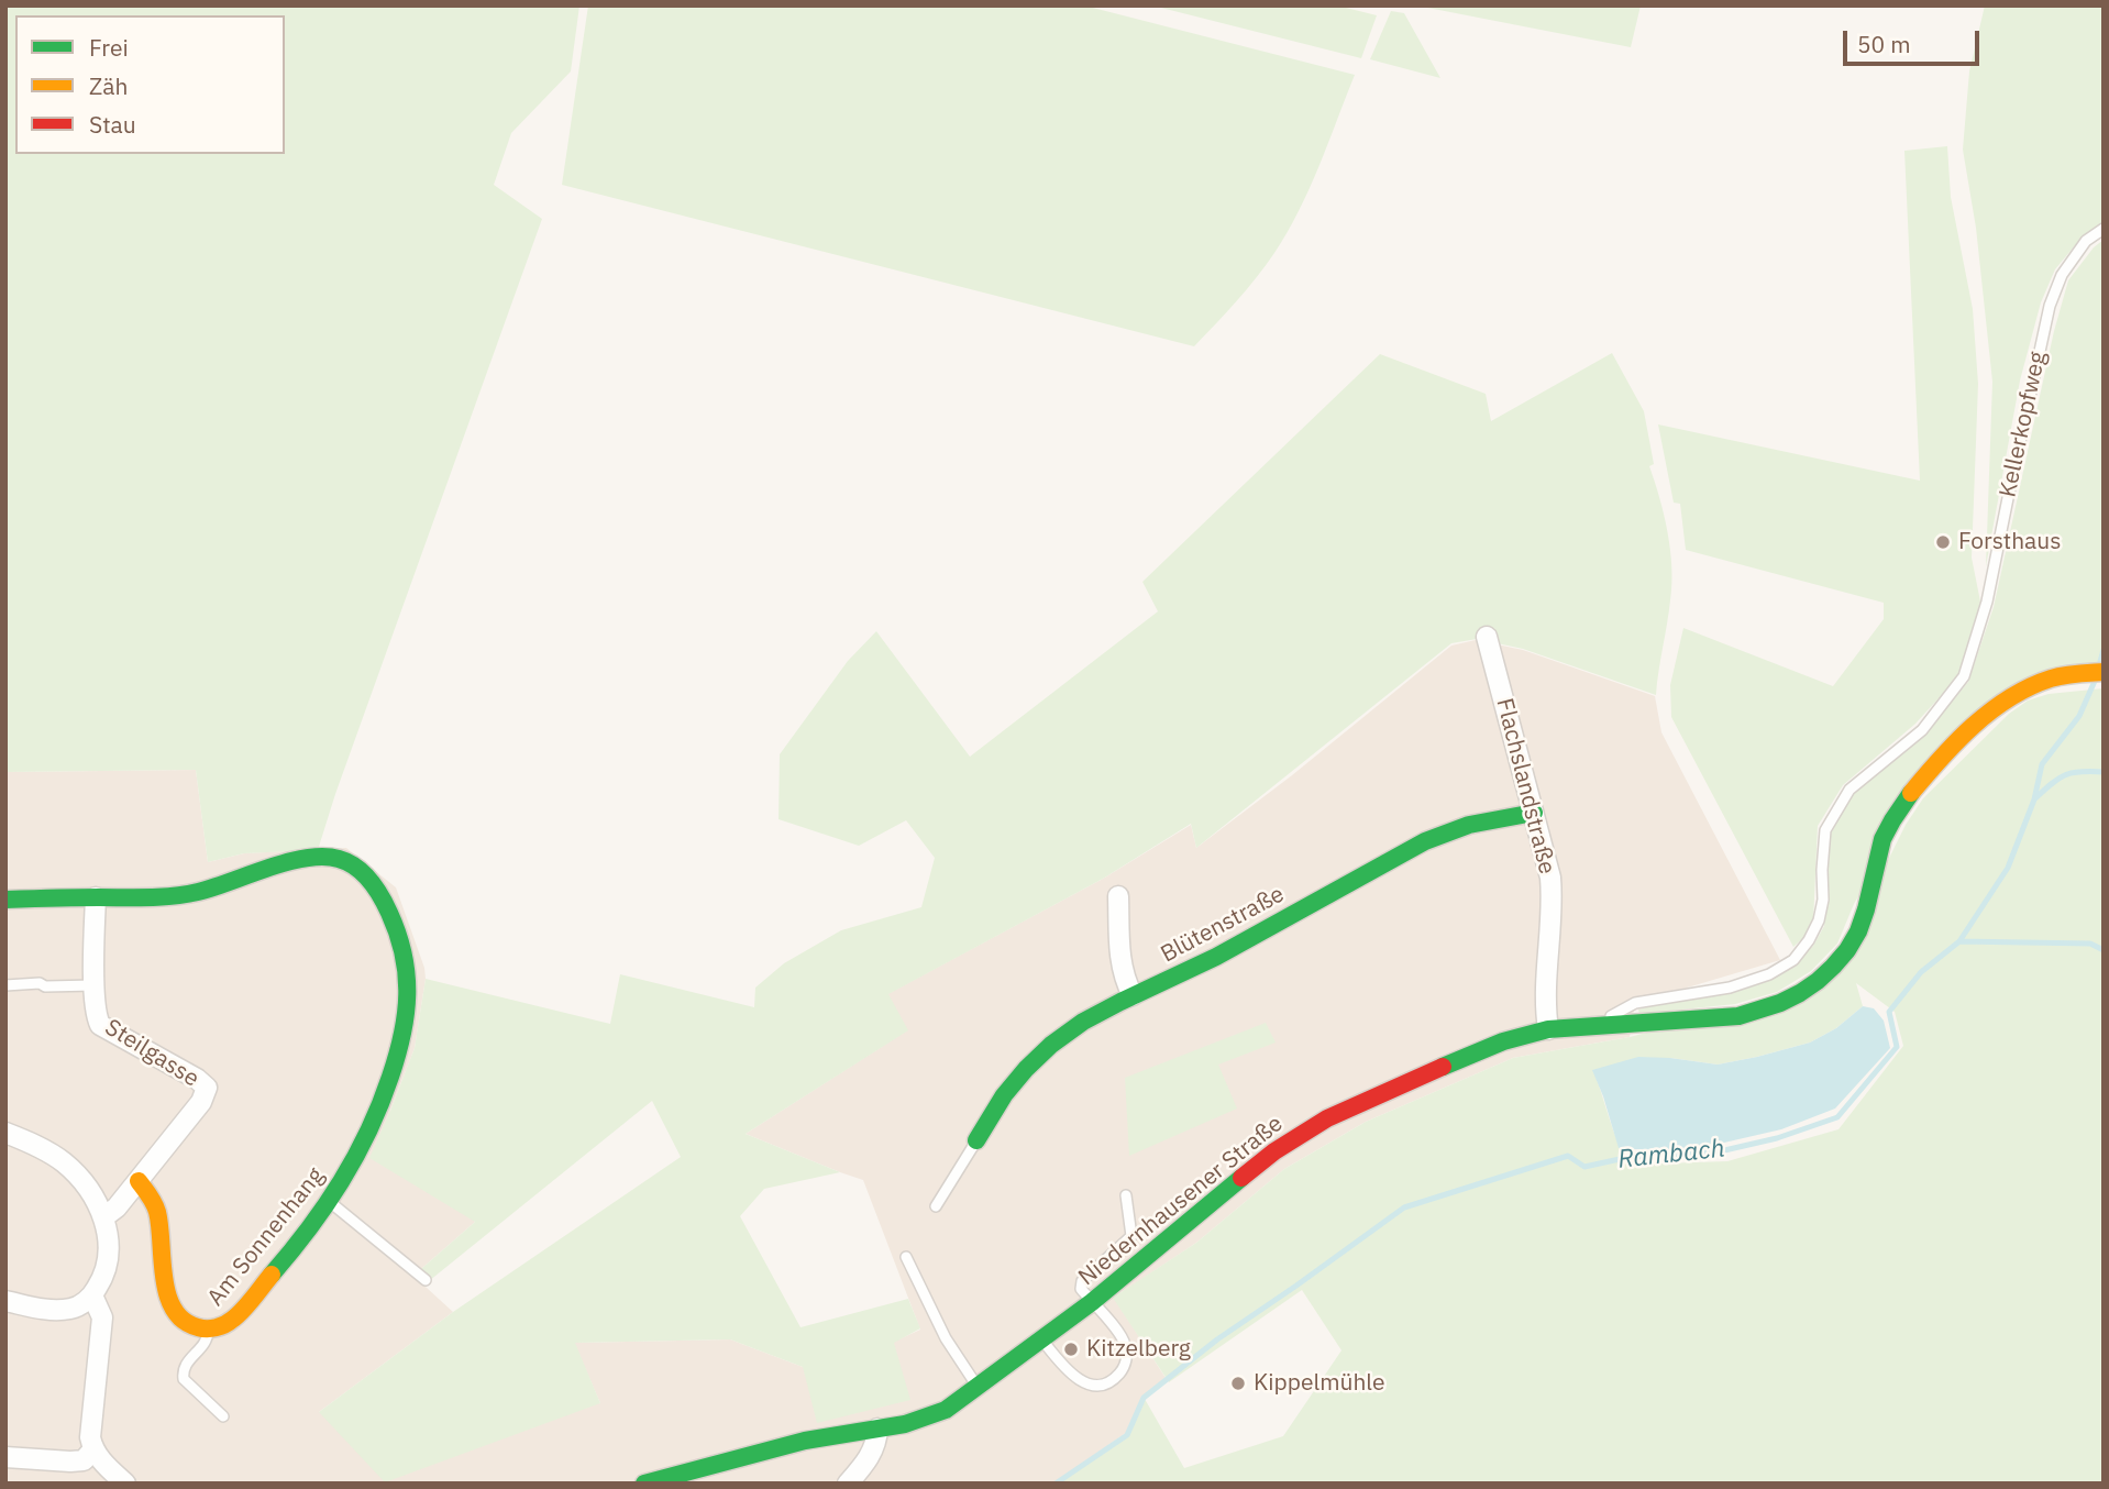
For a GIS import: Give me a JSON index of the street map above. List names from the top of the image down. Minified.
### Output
{"streets":{"main road":["Blütenstraße","Niedernhausener Straße","Am Sonnenhang"],"street":["Flachslandstraße","Steilgasse"],"lane":["Kellerkopfweg"]},"crossings":[["Kellerkopfweg","Niedernhausener Straße"],["Flachslandstraße","Blütenstraße"],["Flachslandstraße","Niedernhausener Straße"],["Steilgasse","Am Sonnenhang"]],"water":["Rambach"],"places":["Forsthaus","Kitzelberg","Kippelmühle"],"legend":["Frei","Zäh","Stau"],"scale_bar":"50 m"}
